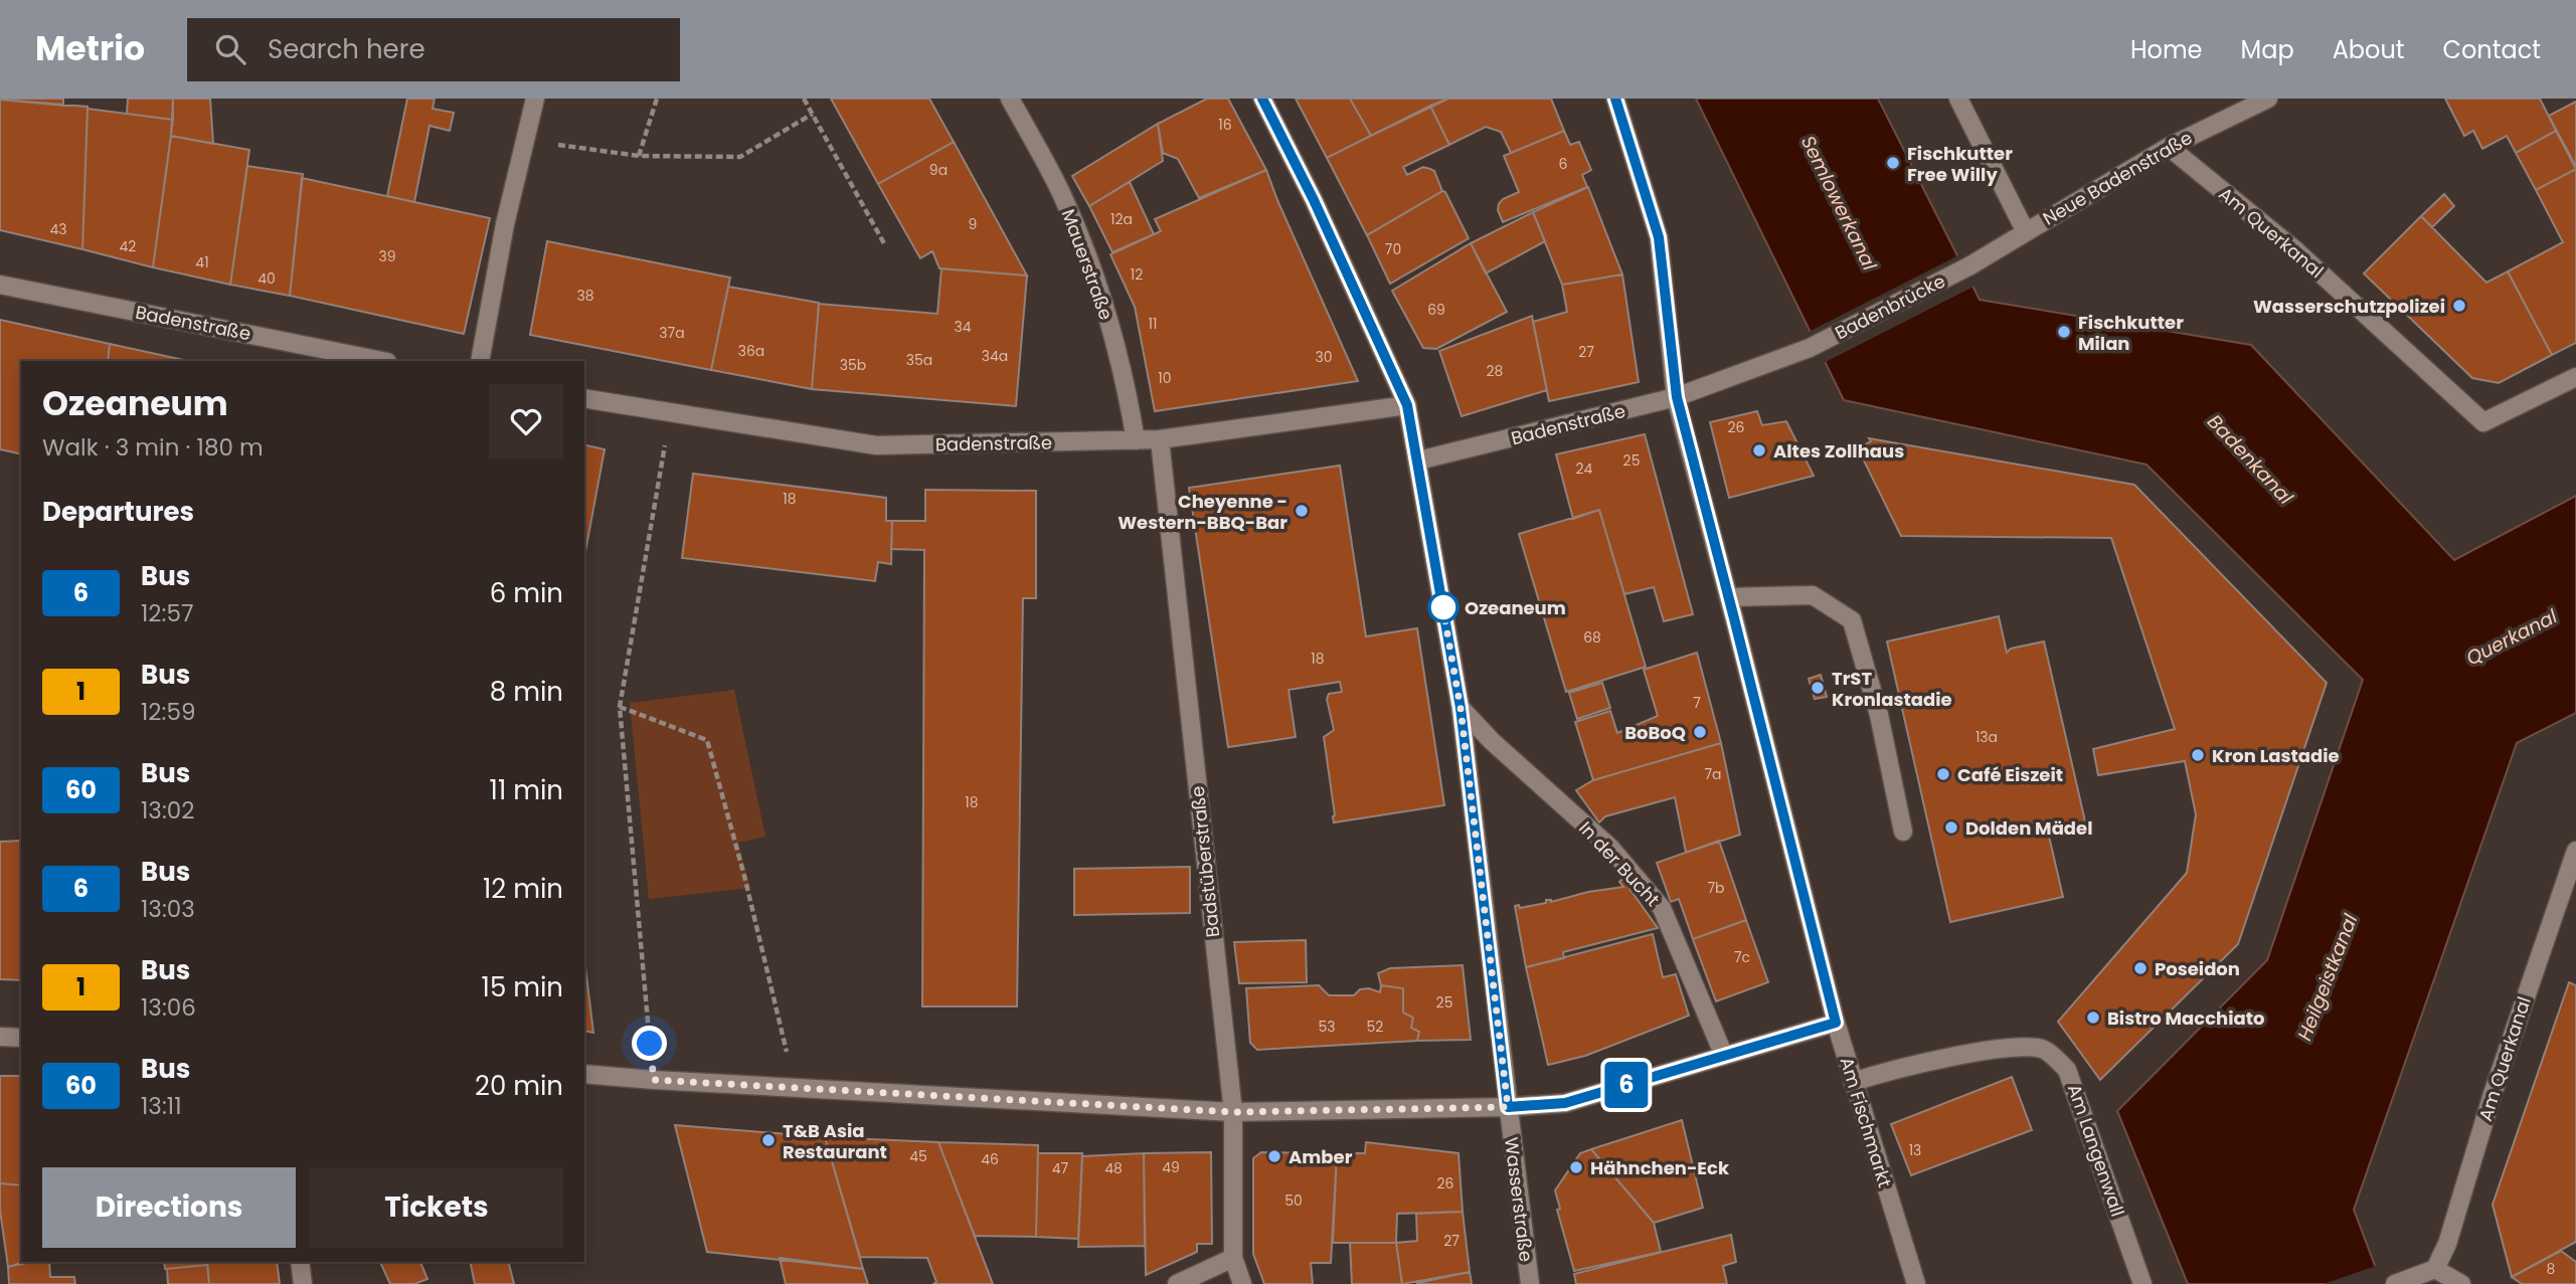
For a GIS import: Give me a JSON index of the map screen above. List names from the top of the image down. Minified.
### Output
{"streets":{"street":["Neue Badenstraße","Am Querkanal","Mauerstraße","Badenbrücke","Badenstraße","Badstüberstraße","In der Bucht","Am Fischmarkt","Am Langenwall","Wasserstraße"]},"crossings":[["Neue Badenstraße","Am Querkanal"],["Neue Badenstraße","Badenbrücke"],["Mauerstraße","Badenstraße"],["Badenbrücke","Badenstraße"],["Badenbrücke","Am Fischmarkt"],["Badenstraße","Badstüberstraße"],["Badenstraße","Am Fischmarkt"],["Badenstraße","Wasserstraße"],["In der Bucht","Wasserstraße"],["Am Fischmarkt","Am Langenwall"]],"water":["Semlowerkanal","Badenkanal","Querkanal","Heilgeistkanal"],"places":["Fischkutter Free Willy","Wasserschutzpolizei","Fischkutter Milan","Altes Zollhaus","Cheyenne - Western-BBQ-Bar","Ozeaneum","TrST Kronlastadie","BoBoQ","Kron Lastadie","Café Eiszeit","Dolden Mädel","Poseidon","Bistro Macchiato","T&B Asia Restaurant","Amber","Hähnchen-Eck"],"lines":["bus line 6"],"house_numbers":["16","6","9a","12a","9","43","42","70","39","41","12","40","38","69","11","34","37a","36a","27","34a","30","35a","35b","28","10","26","25","24","18","68","18","7","13a","7a","18","7b","7c","25","53","52","13","45","46","49","47","48","26","50","27","8"],"page":{"header":"Metrio","search":"Search here","nav":["Home","Map","About","Contact"],"on_map":"6","heading":[["Ozeaneum","Walk · 3 min · 180 m"],"Departures"],"list":[{"mark":"6","name":"Bus","note":"12:57","value":"6 min"},{"mark":"1","name":"Bus","note":"12:59","value":"8 min"},{"mark":"60","name":"Bus","note":"13:02","value":"11 min"},{"mark":"6","name":"Bus","note":"13:03","value":"12 min"},{"mark":"1","name":"Bus","note":"13:06","value":"15 min"},{"mark":"60","name":"Bus","note":"13:11","value":"20 min"}],"buttons":["Directions","Tickets"]}}
